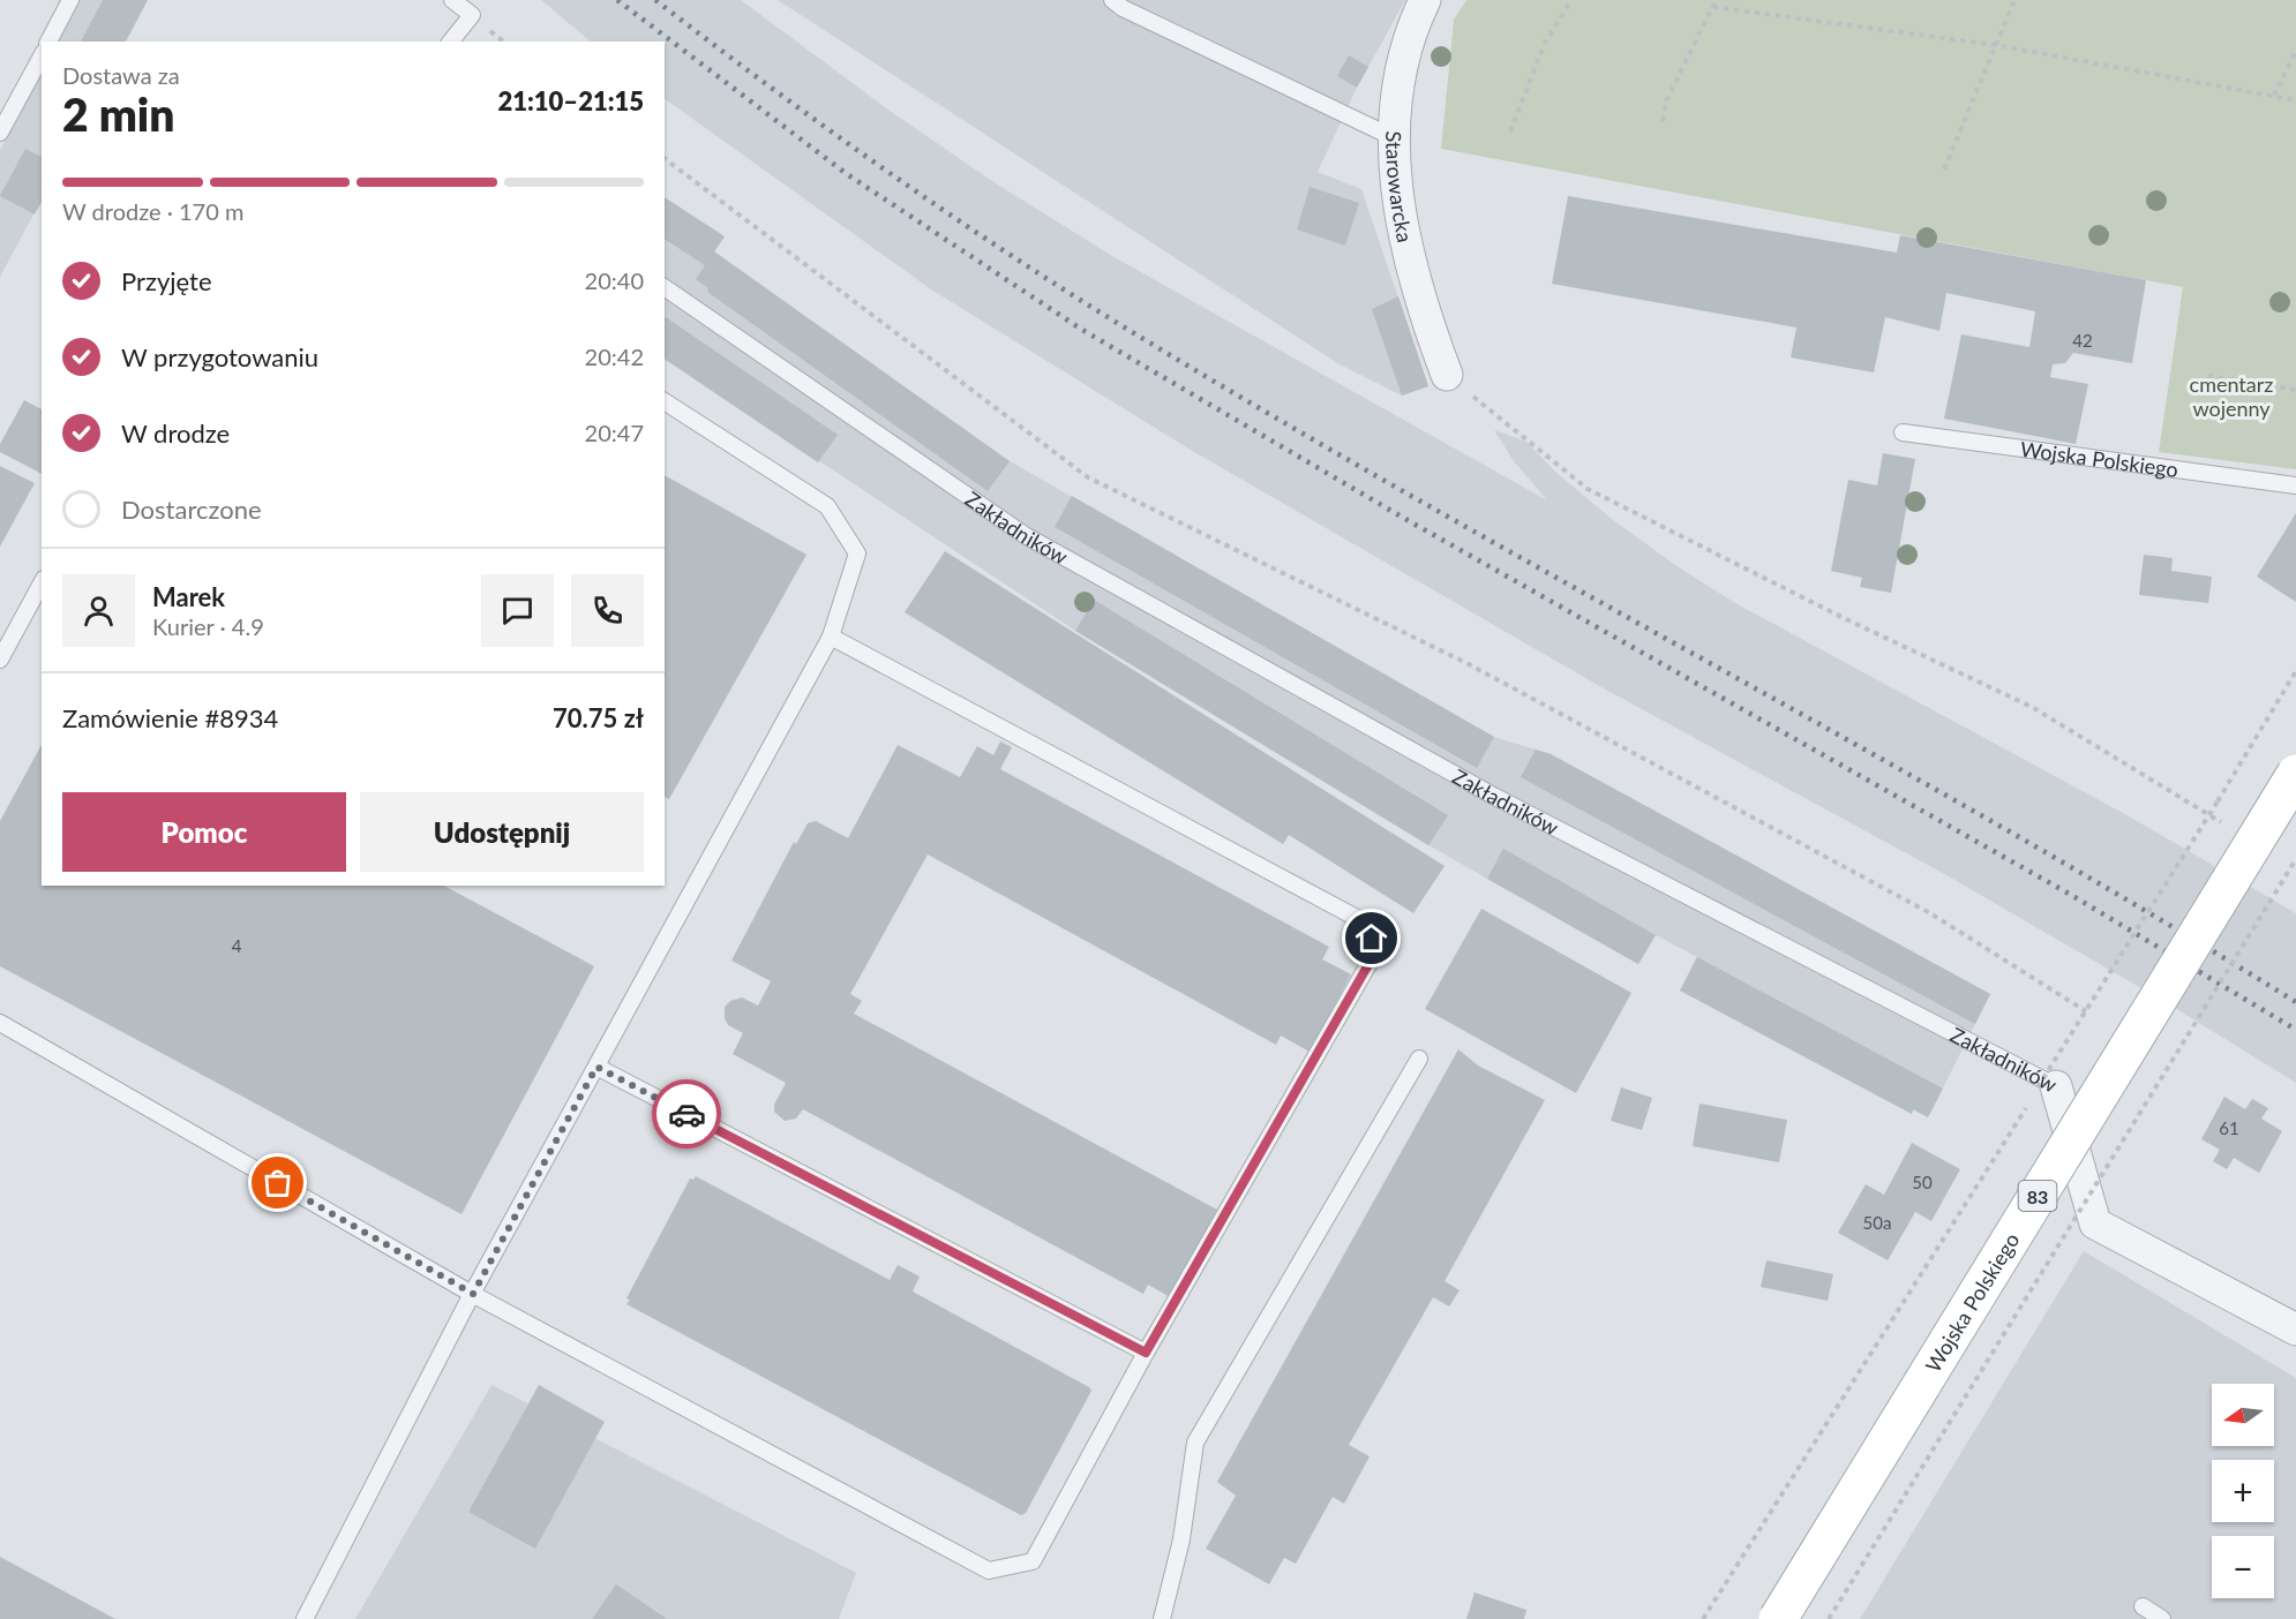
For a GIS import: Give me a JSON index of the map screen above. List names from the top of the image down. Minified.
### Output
{"streets":{"main road":["Wojska Polskiego","83"],"street":["Starowarcka","Zakładników"]},"parks":["cmentarz wojenny"],"house_numbers":["42","4","61","50","50a"],"north":"left","page":{"heading":["2 min","Dostawa za","21:10–21:15"],"panel":["Marek","Kurier · 4.9","Zamówienie #8934","70.75 zł"],"bar":"W drodze · 170 m","list":[["Przyjęte","20:40"],["W przygotowaniu","20:42"],["W drodze","20:47"],"Dostarczone"],"buttons":["Pomoc","Udostępnij"],"map_buttons":["+","−"]}}
